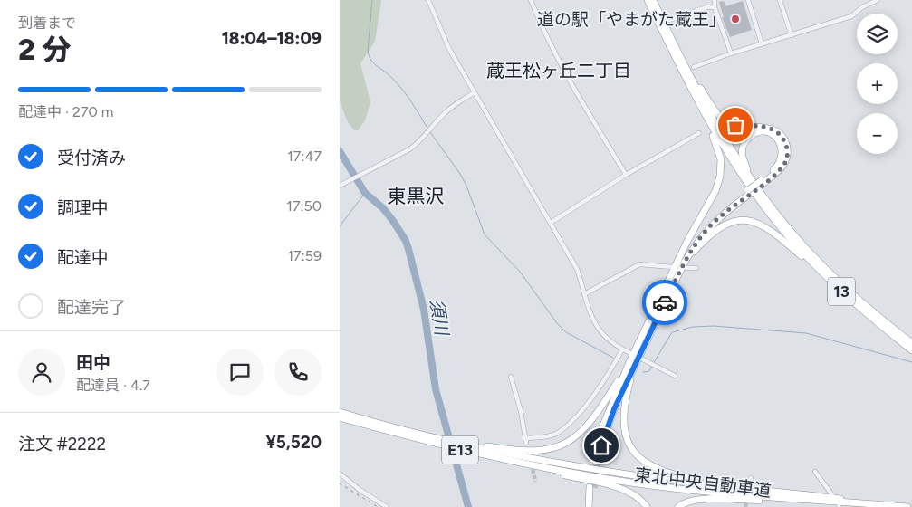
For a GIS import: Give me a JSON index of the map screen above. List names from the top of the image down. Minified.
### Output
{"streets":{"highway":["13","E13","東北中央自動車道"]},"districts":["蔵王松ヶ丘二丁目","東黒沢"],"water":["須川"],"places":["道の駅「やまがた蔵王」"],"page":{"heading":["2 分","到着まで","18:04–18:09"],"panel":["田中","配達員 · 4.7","注文 #2222","¥5,520"],"map_buttons":["+","−"],"bar":"配達中 · 270 m","list":[["受付済み","17:47"],["調理中","17:50"],["配達中","17:59"],"配達完了"]}}
